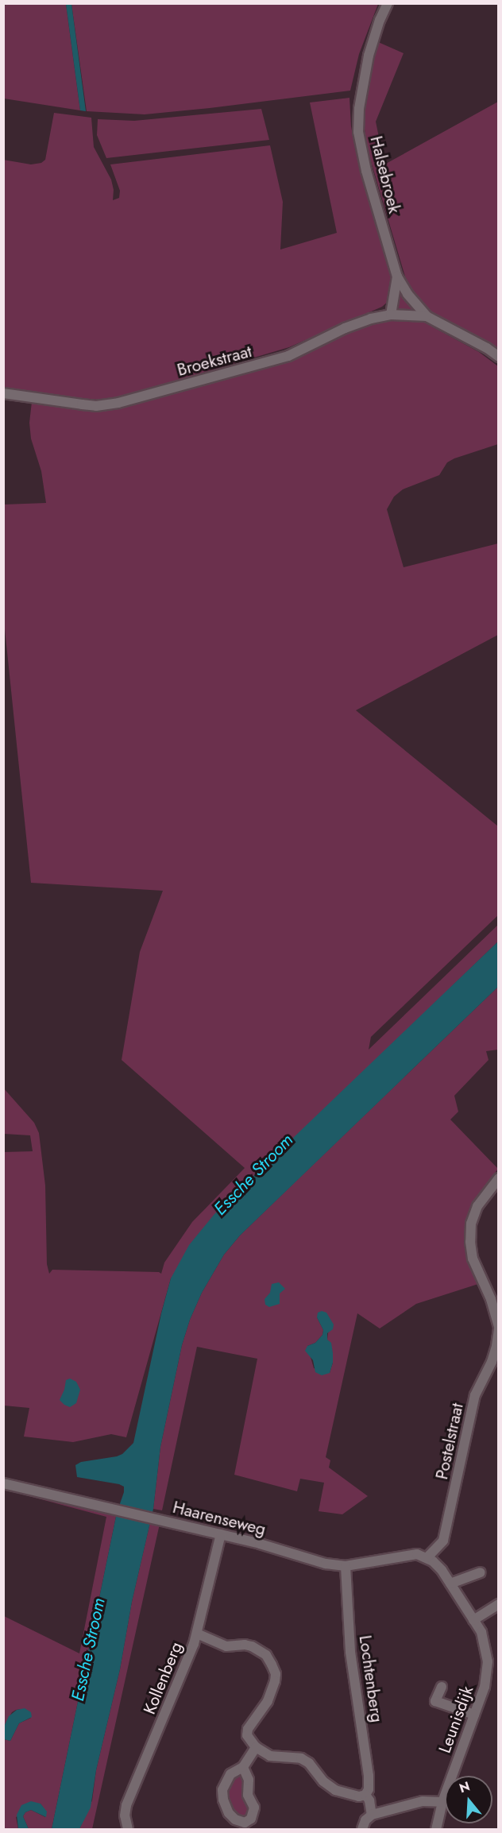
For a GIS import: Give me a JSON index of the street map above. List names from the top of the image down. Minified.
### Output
{"streets":{"street":["Halsebroek","Broekstraat","Postelstraat","Haarenseweg","Kollenberg","Lochtenberg","Leunisdijk"]},"crossings":[["Halsebroek","Broekstraat"],["Postelstraat","Haarenseweg"],["Haarenseweg","Kollenberg"],["Haarenseweg","Lochtenberg"]],"water":["Essche Stroom"],"north":"top"}
